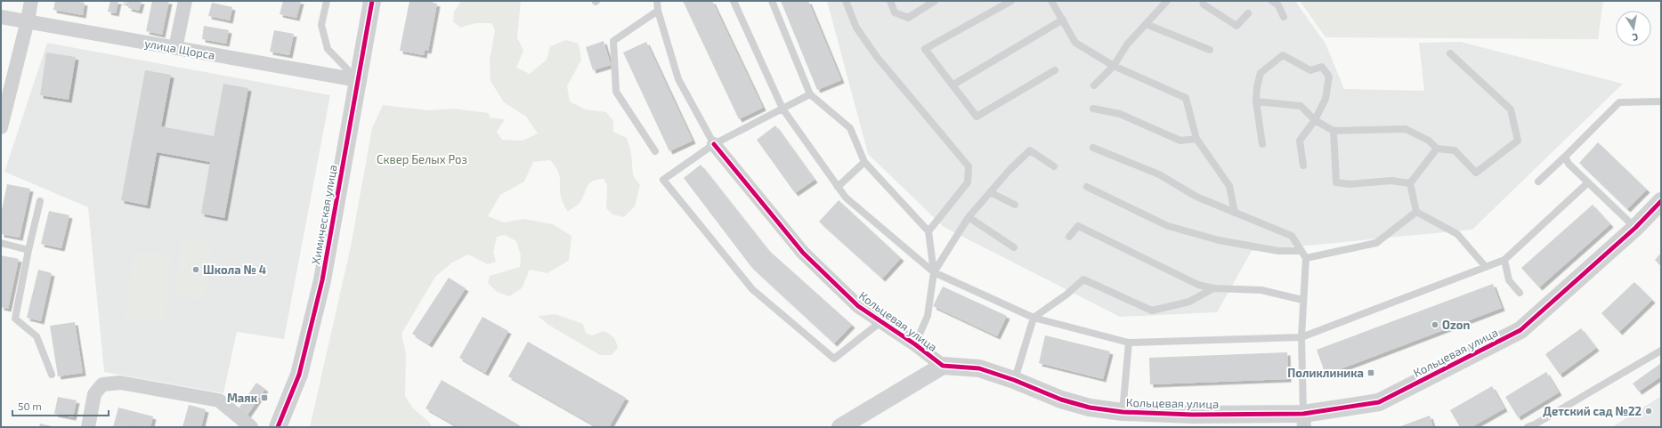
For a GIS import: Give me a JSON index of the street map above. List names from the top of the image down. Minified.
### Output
{"streets":{"street":["улица Щорса","Химическая улица","Кольцевая улица"]},"crossings":[["улица Щорса","Химическая улица"]],"parks":["Сквер Белых Роз"],"places":{"other":["Школа № 4","Ozon","Детский сад №22"],"transit":["Поликлиника","Маяк"]},"scale_bar":"50 m","north":"bottom"}
